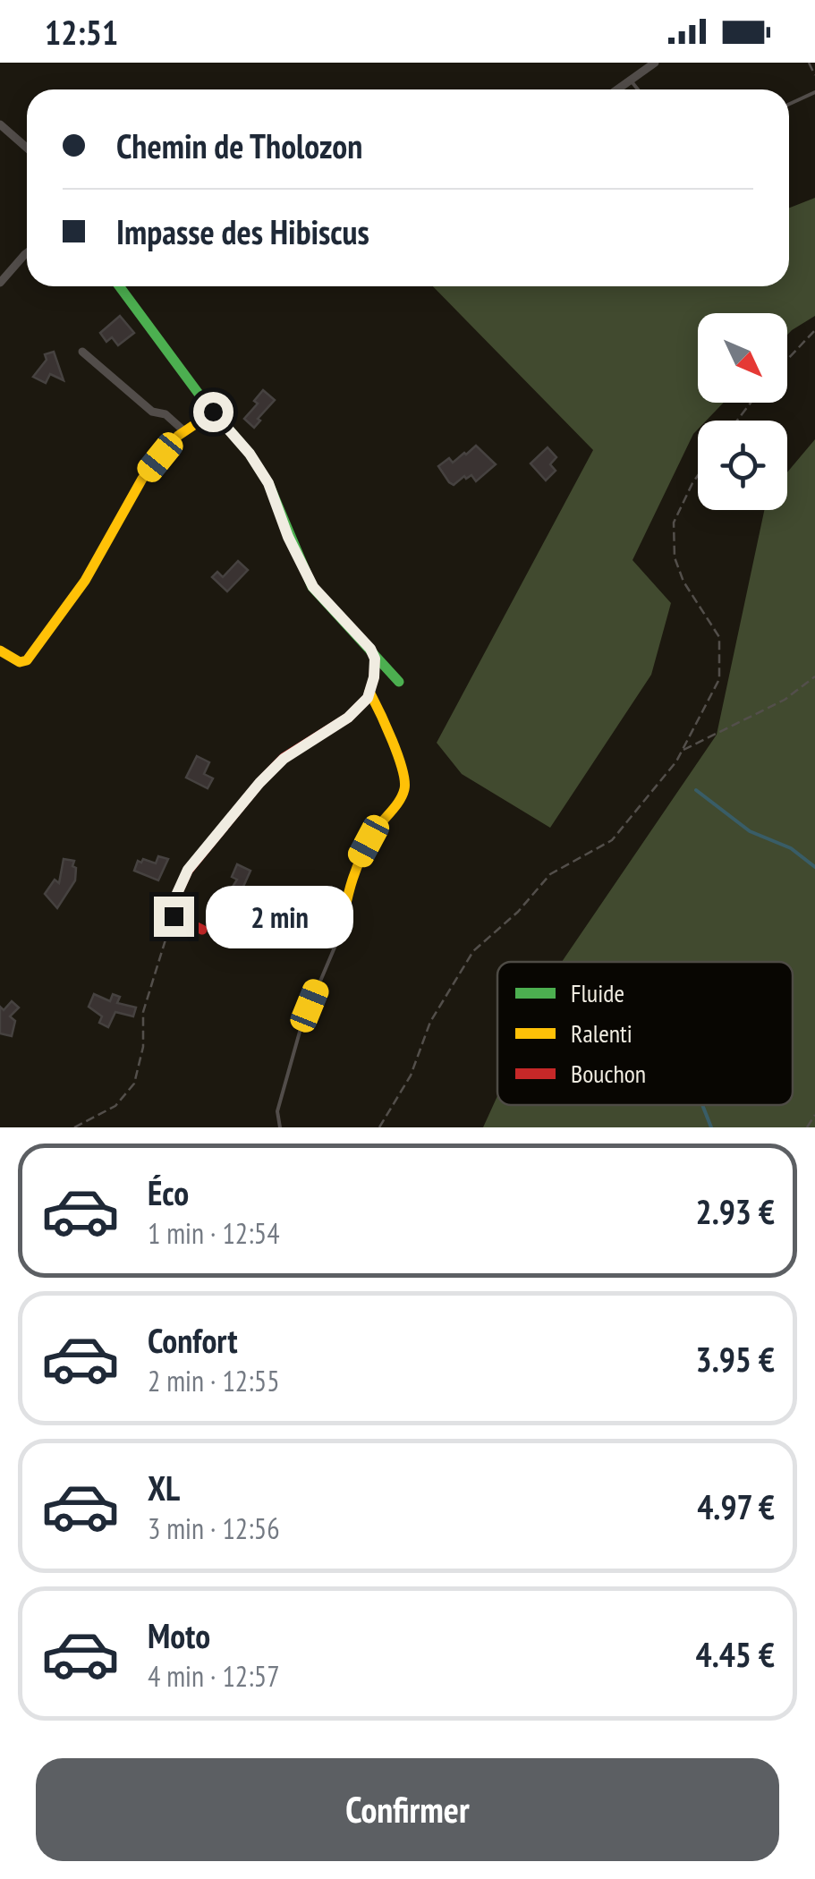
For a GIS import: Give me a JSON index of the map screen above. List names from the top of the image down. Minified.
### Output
{"legend":["Fluide","Ralenti","Bouchon"],"north":"bottom right","page":{"status":"12:51","banner":["Chemin de Tholozon","Impasse des Hibiscus"],"bubble":"2 min","list":[{"name":"Éco","note":"1 min · 12:54","value":"2.93 €"},{"name":"Confort","note":"2 min · 12:55","value":"3.95 €"},{"name":"XL","note":"3 min · 12:56","value":"4.97 €"},{"name":"Moto","note":"4 min · 12:57","value":"4.45 €"}],"buttons":"Confirmer"}}
